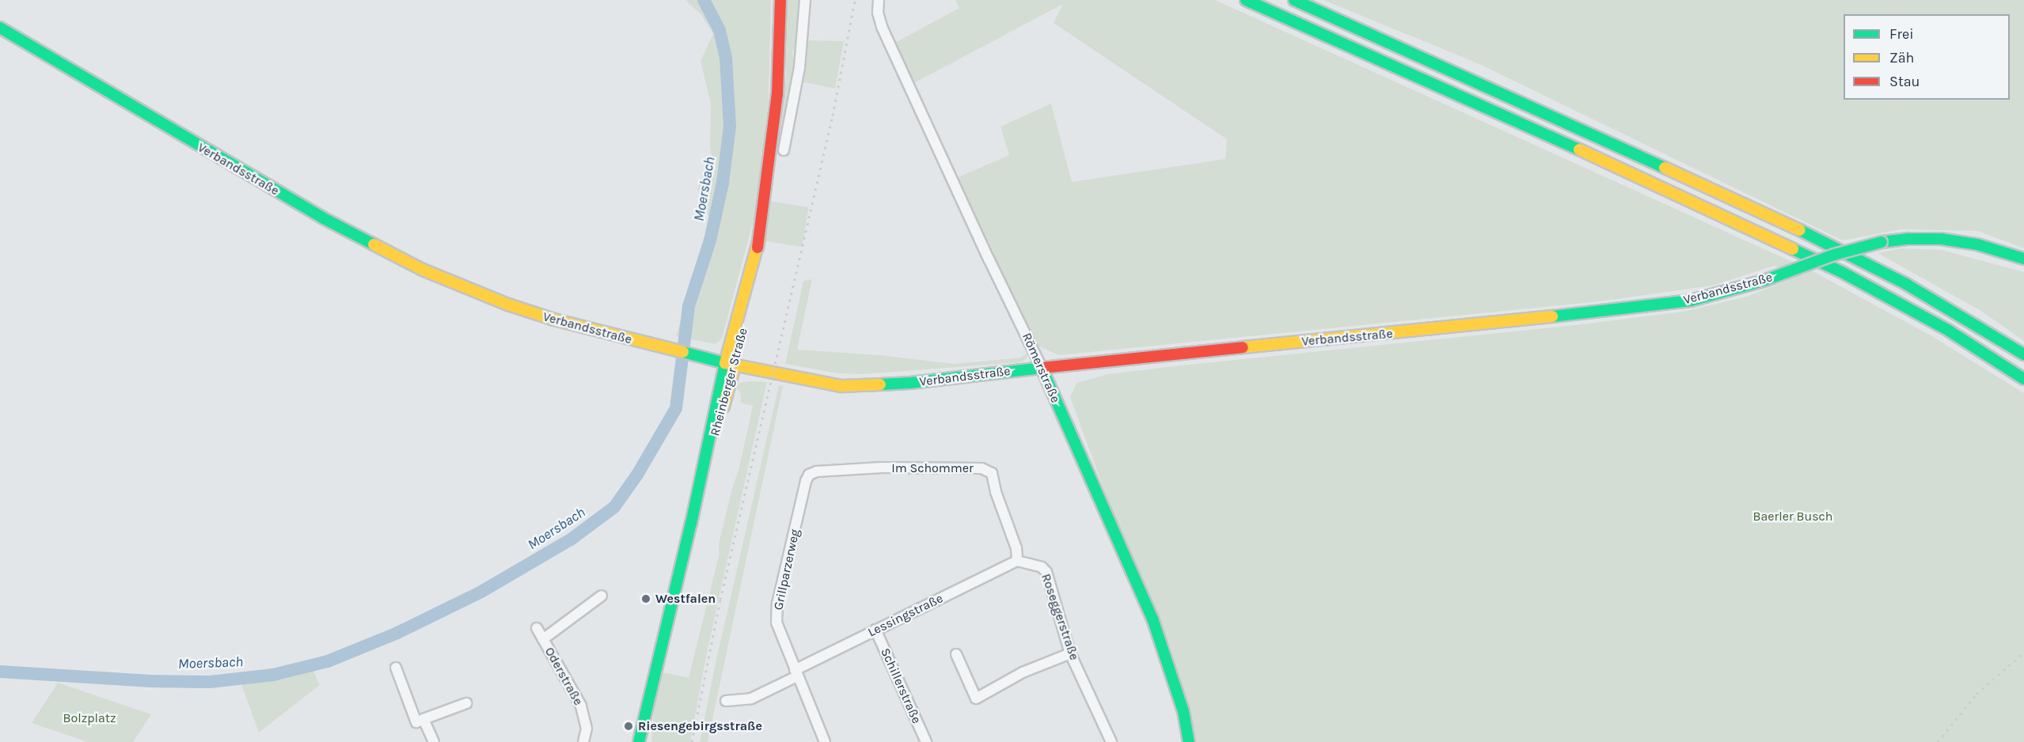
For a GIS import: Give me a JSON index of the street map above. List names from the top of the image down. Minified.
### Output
{"streets":{"main road":["Verbandsstraße","Römerstraße","Rheinberger Straße"],"street":["Im Schommer","Grillparzerweg","Lessingstraße","Roseggerstraße","Oderstraße","Schillerstraße"]},"crossings":[["Verbandsstraße","Römerstraße"],["Verbandsstraße","Rheinberger Straße"],["Im Schommer","Grillparzerweg"],["Im Schommer","Lessingstraße"],["Im Schommer","Roseggerstraße"],["Grillparzerweg","Lessingstraße"],["Lessingstraße","Roseggerstraße"],["Lessingstraße","Schillerstraße"]],"water":["Moersbach"],"parks":["Baerler Busch","Bolzplatz"],"places":["Westfalen","Riesengebirgsstraße"],"legend":["Frei","Zäh","Stau"]}
